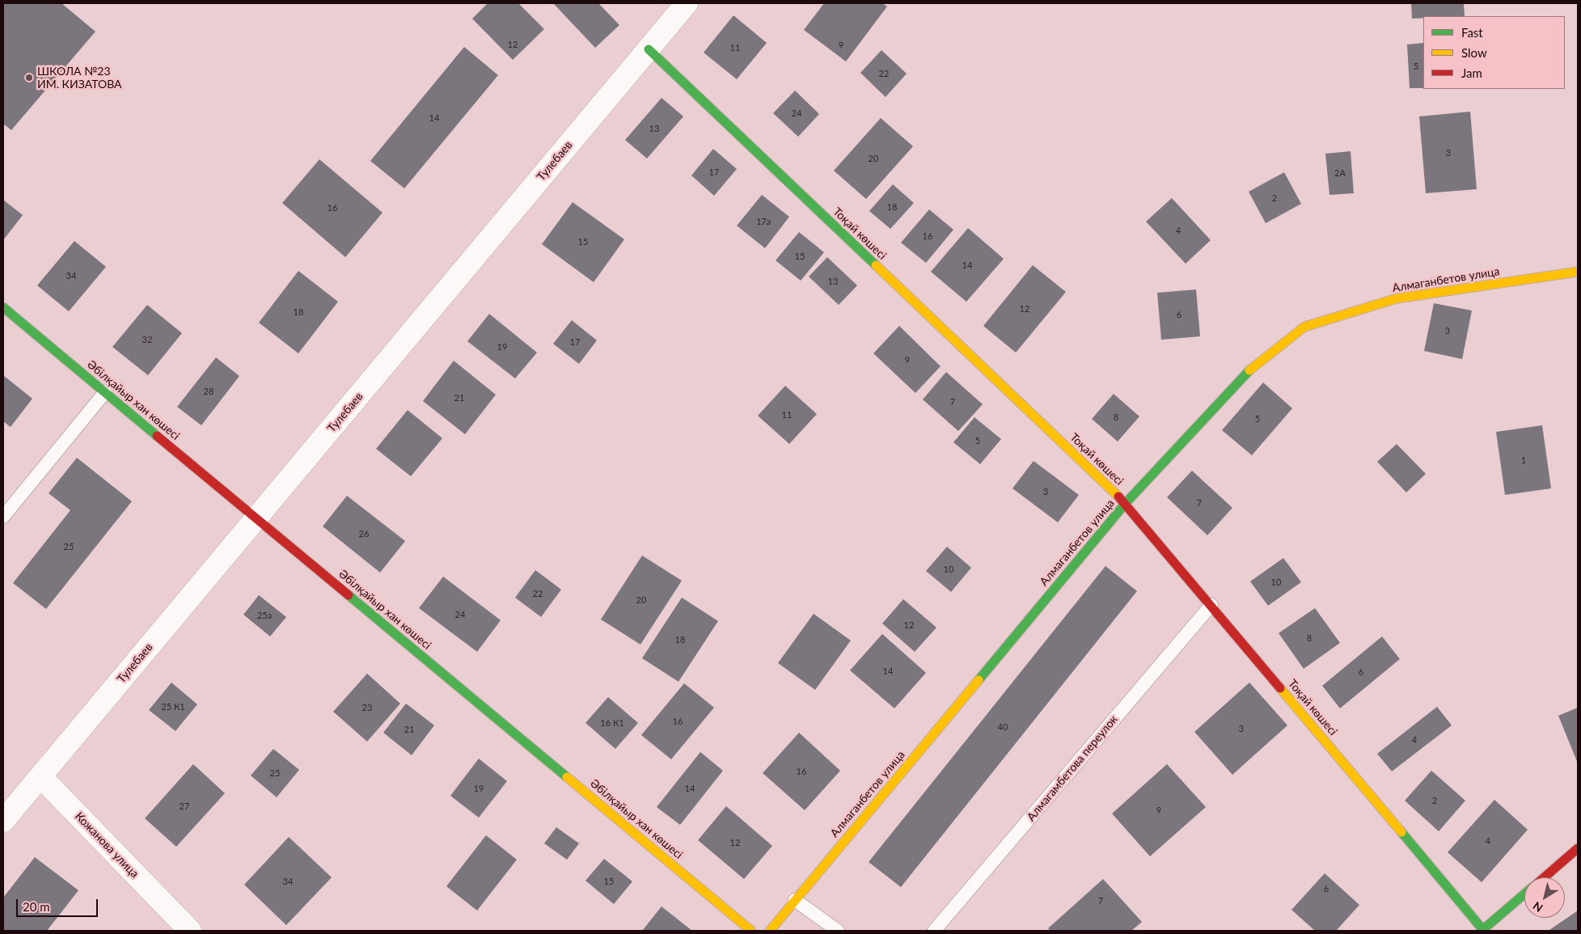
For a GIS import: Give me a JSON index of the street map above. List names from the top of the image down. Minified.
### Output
{"streets":{"street":["Тулебаев","Тоқай көшесі","Алмаганбетов улица","Әбілқайыр хан көшесі","Кожанова улица"],"lane":["Алмагамбетова переулок"]},"crossings":[["Тулебаев","Тоқай көшесі"],["Тулебаев","Әбілқайыр хан көшесі"],["Тулебаев","Кожанова улица"],["Тоқай көшесі","Алмаганбетов улица"],["Тоқай көшесі","Алмагамбетова переулок"]],"places":["ШКОЛА №23 ИМ. КИЗАТОВА"],"house_numbers":["12","9","11","5","22","24","14","13","3","20","17","2А","2","18","16","17а","4","16","15","15","14","34","13","12","18","6","3","32","17","19","9","28","21","7","11","8","5","5","1","3","7","26","25","10","10","22","20","24","25а","12","8","18","14","6","25 К1","23","16","16 К1","40","3","21","4","16","25","19","14","2","27","9","4","12","34","15","6","7"],"legend":["Fast","Slow","Jam"],"scale_bar":"20 m","north":"bottom left"}
